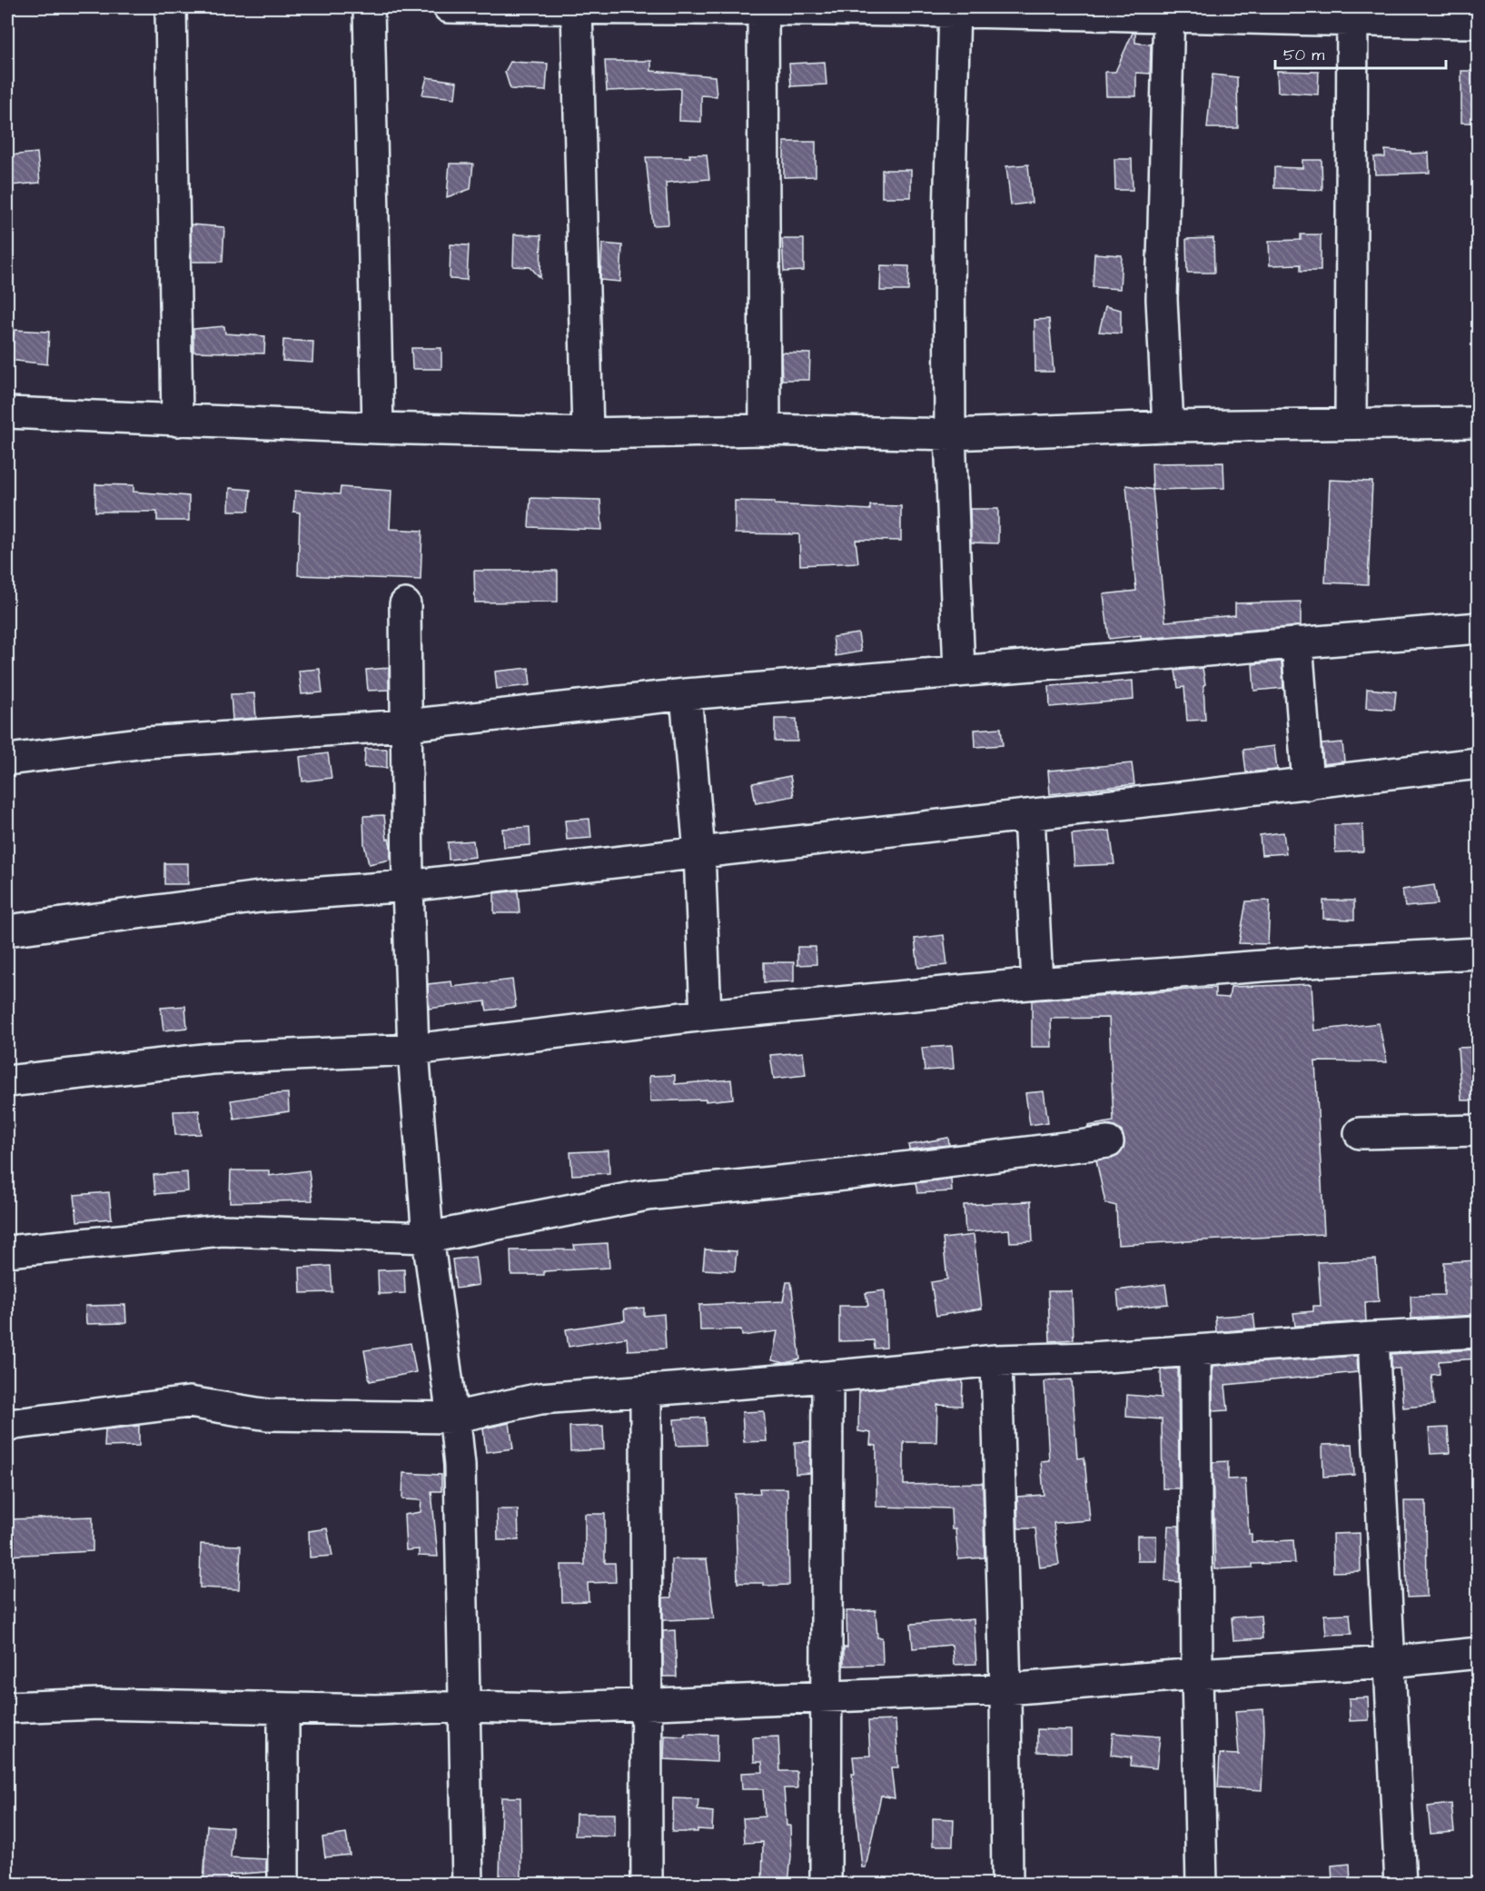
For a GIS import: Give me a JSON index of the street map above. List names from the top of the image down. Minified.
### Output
{"scale_bar":"50 m"}
